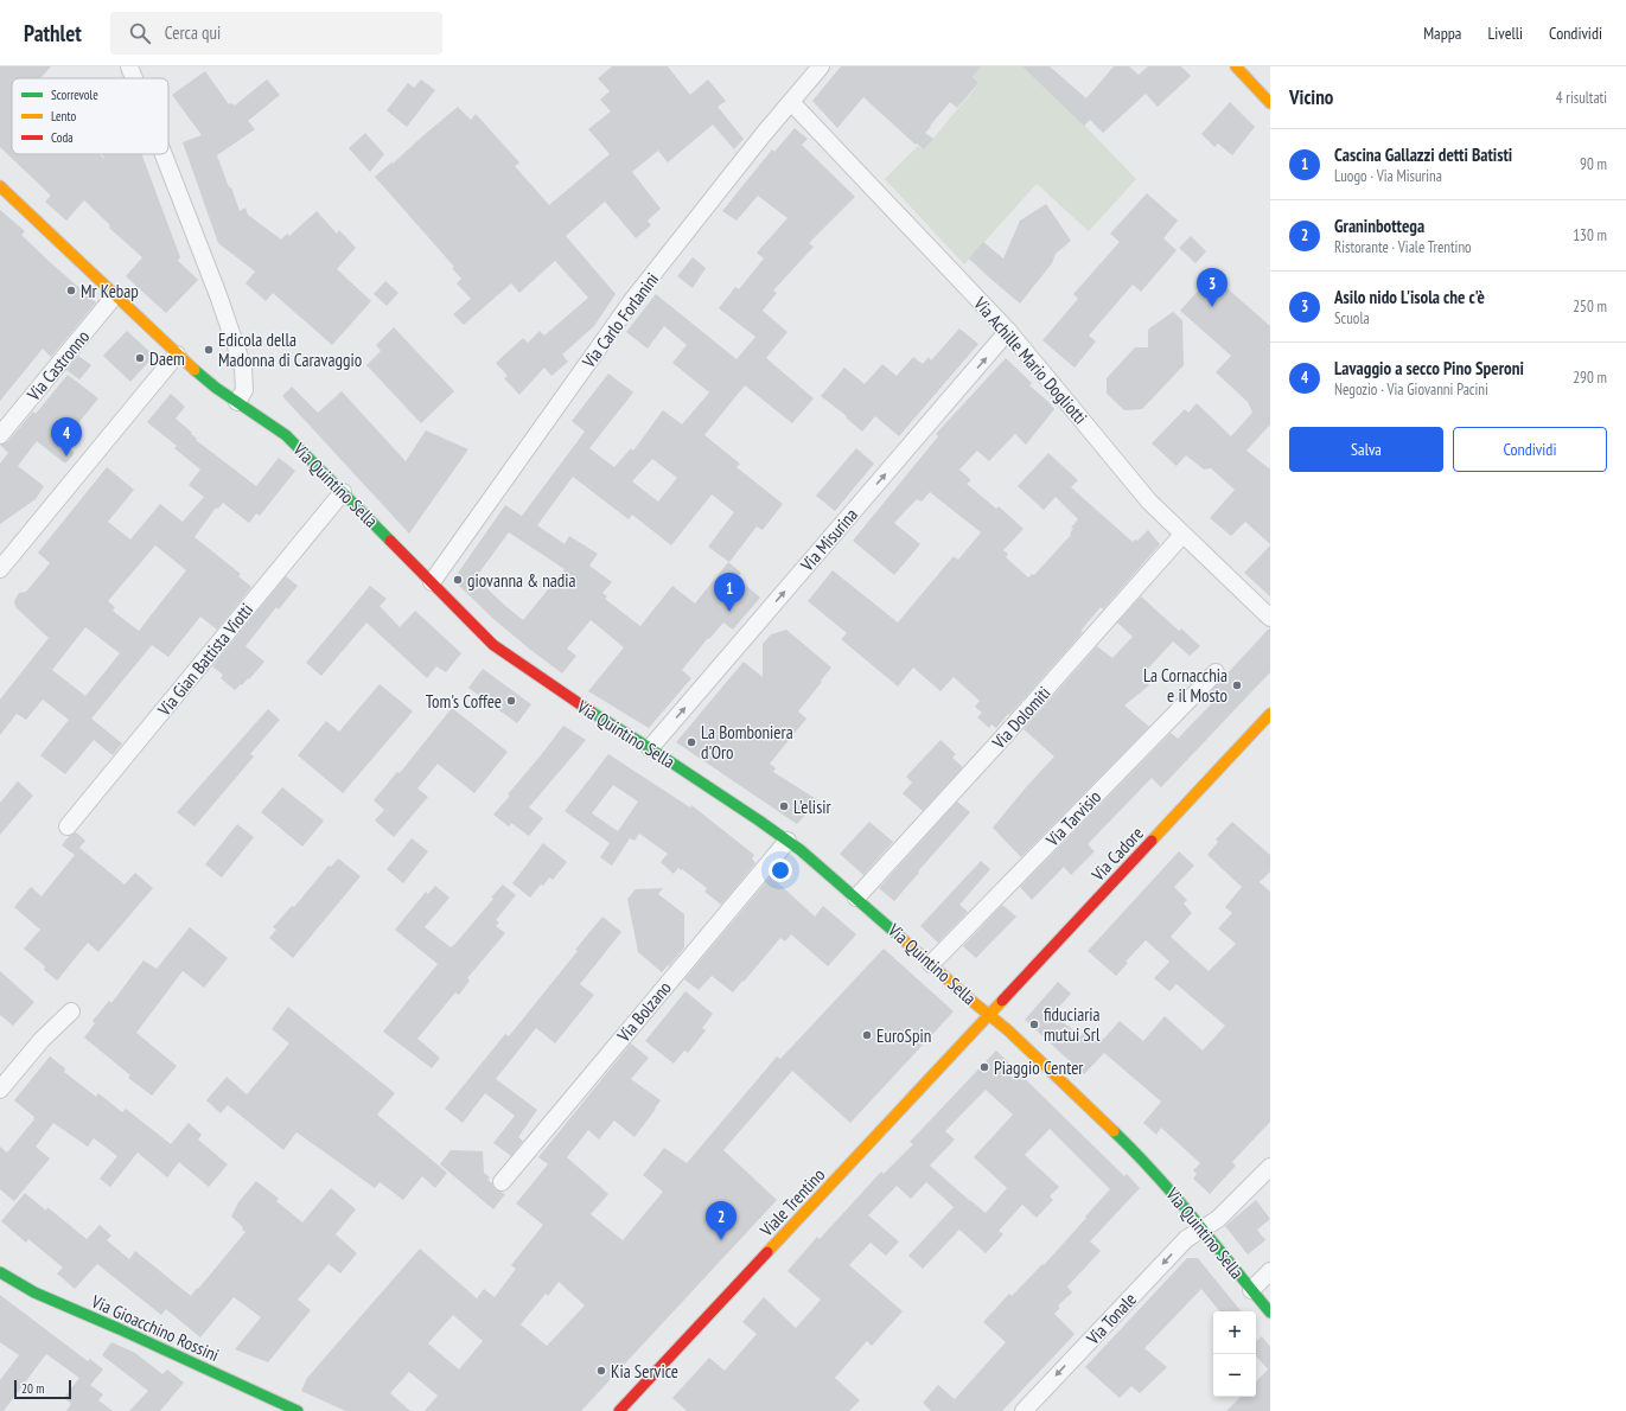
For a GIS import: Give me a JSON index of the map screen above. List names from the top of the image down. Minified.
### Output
{"streets":{"street":["Via Carlo Forlanini","Via Achille Mario Dogliotti","Via Castronno","Via Quintino Sella","Via Misurina","Via Gian Battista Viotti","Via Dolomiti","Via Tarvisio","Via Cadore","Via Bolzano","Viale Trentino","Via Tonale","Via Gioacchino Rossini"]},"crossings":[["Via Carlo Forlanini","Via Achille Mario Dogliotti"],["Via Carlo Forlanini","Via Quintino Sella"],["Via Achille Mario Dogliotti","Via Misurina"],["Via Achille Mario Dogliotti","Via Dolomiti"],["Via Castronno","Via Quintino Sella"],["Via Quintino Sella","Via Misurina"],["Via Quintino Sella","Via Gian Battista Viotti"],["Via Quintino Sella","Via Dolomiti"],["Via Quintino Sella","Via Tarvisio"],["Via Quintino Sella","Via Cadore"],["Via Quintino Sella","Via Bolzano"],["Via Quintino Sella","Viale Trentino"],["Via Quintino Sella","Via Tonale"],["Via Cadore","Viale Trentino"]],"one_way":["Via Misurina","Via Tonale"],"places":["Mr Kebap","Edicola della Madonna di Caravaggio","Daem","giovanna & nadia","La Cornacchia e il Mosto","Tom's Coffee","La Bomboniera d'Oro","L'elisir","fiduciaria mutui Srl","EuroSpin","Piaggio Center","Kia Service"],"legend":["Scorrevole","Lento","Coda"],"scale_bar":"20 m","page":{"header":"Pathlet","search":"Cerca qui","nav":["Mappa","Livelli","Condividi"],"heading":["Vicino","4 risultati"],"list":[{"mark":"1","name":"Cascina Gallazzi detti Batisti","note":"Luogo · Via Misurina","value":"90 m"},{"mark":"2","name":"Graninbottega","note":"Ristorante · Viale Trentino","value":"130 m"},{"mark":"3","name":"Asilo nido L'isola che c'è","note":"Scuola","value":"250 m"},{"mark":"4","name":"Lavaggio a secco Pino Speroni","note":"Negozio · Via Giovanni Pacini","value":"290 m"}],"pins":["3","4","1","2"],"buttons":["Salva","Condividi"],"map_buttons":["+","−"],"scale":"20 m"}}
